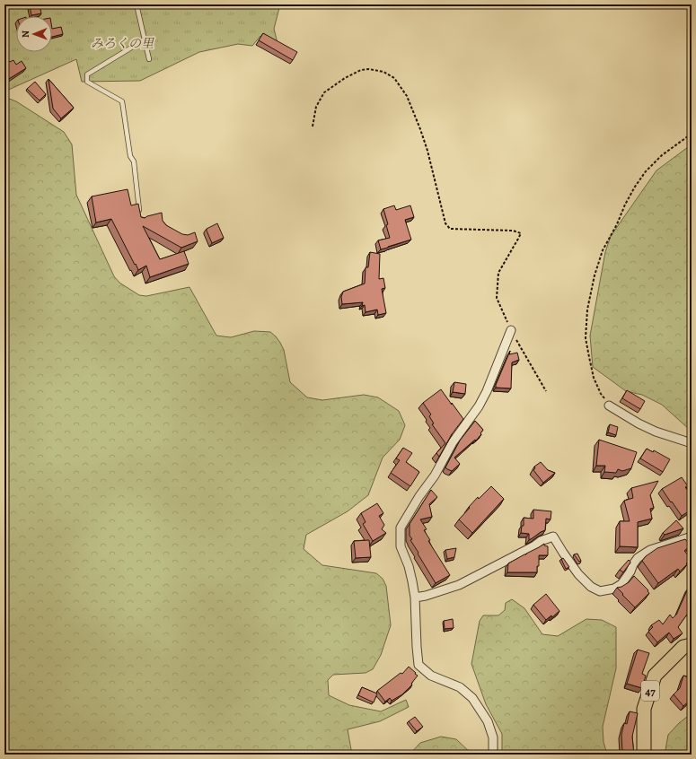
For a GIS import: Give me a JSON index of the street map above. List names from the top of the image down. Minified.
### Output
{"streets":{"main road":["47"]},"parks":["みろくの里"],"north":"left"}
